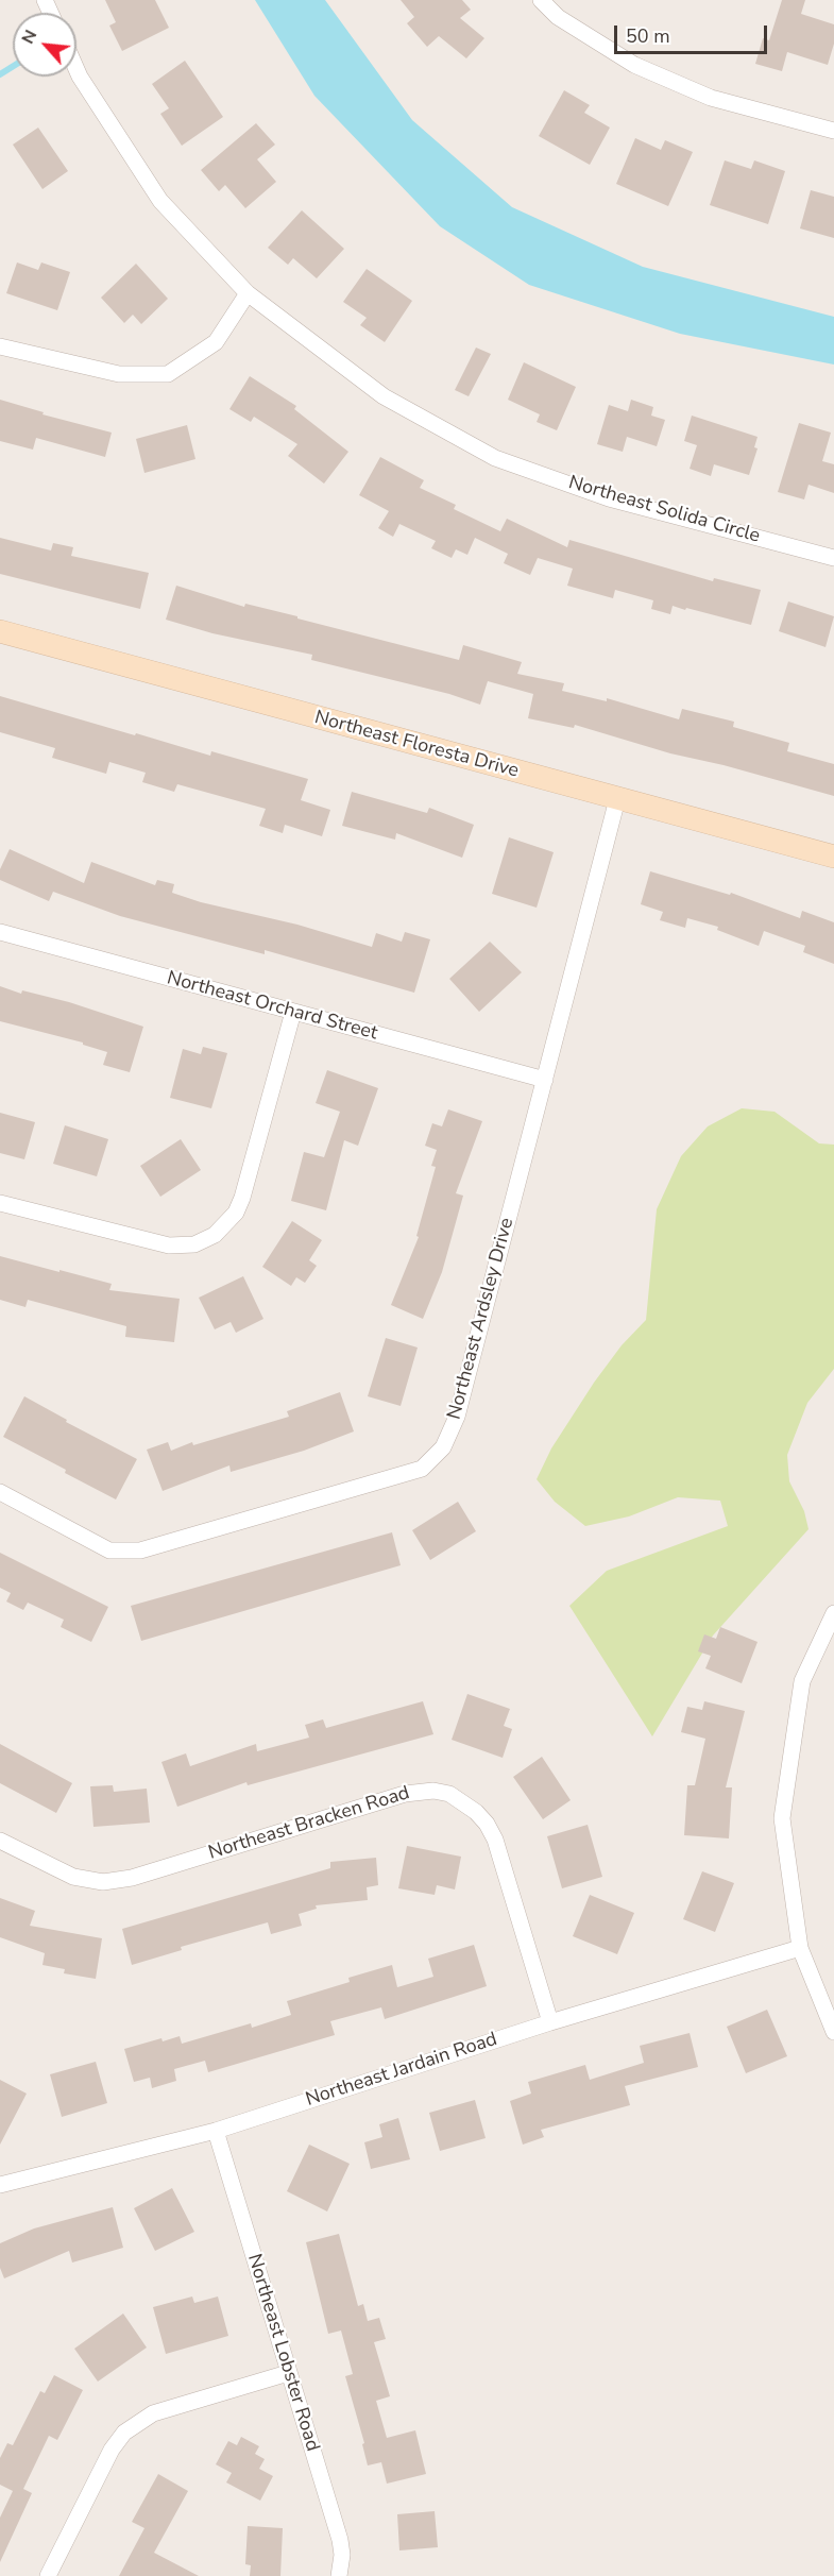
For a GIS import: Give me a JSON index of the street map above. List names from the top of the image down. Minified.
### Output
{"streets":{"street":["Northeast Solida Circle","Northeast Floresta Drive","Northeast Orchard Street","Northeast Ardsley Drive","Northeast Bracken Road","Northeast Jardain Road","Northeast Lobster Road"]},"crossings":[["Northeast Floresta Drive","Northeast Ardsley Drive"],["Northeast Orchard Street","Northeast Ardsley Drive"],["Northeast Bracken Road","Northeast Jardain Road"],["Northeast Jardain Road","Northeast Lobster Road"]],"scale_bar":"50 m","north":"top left"}
